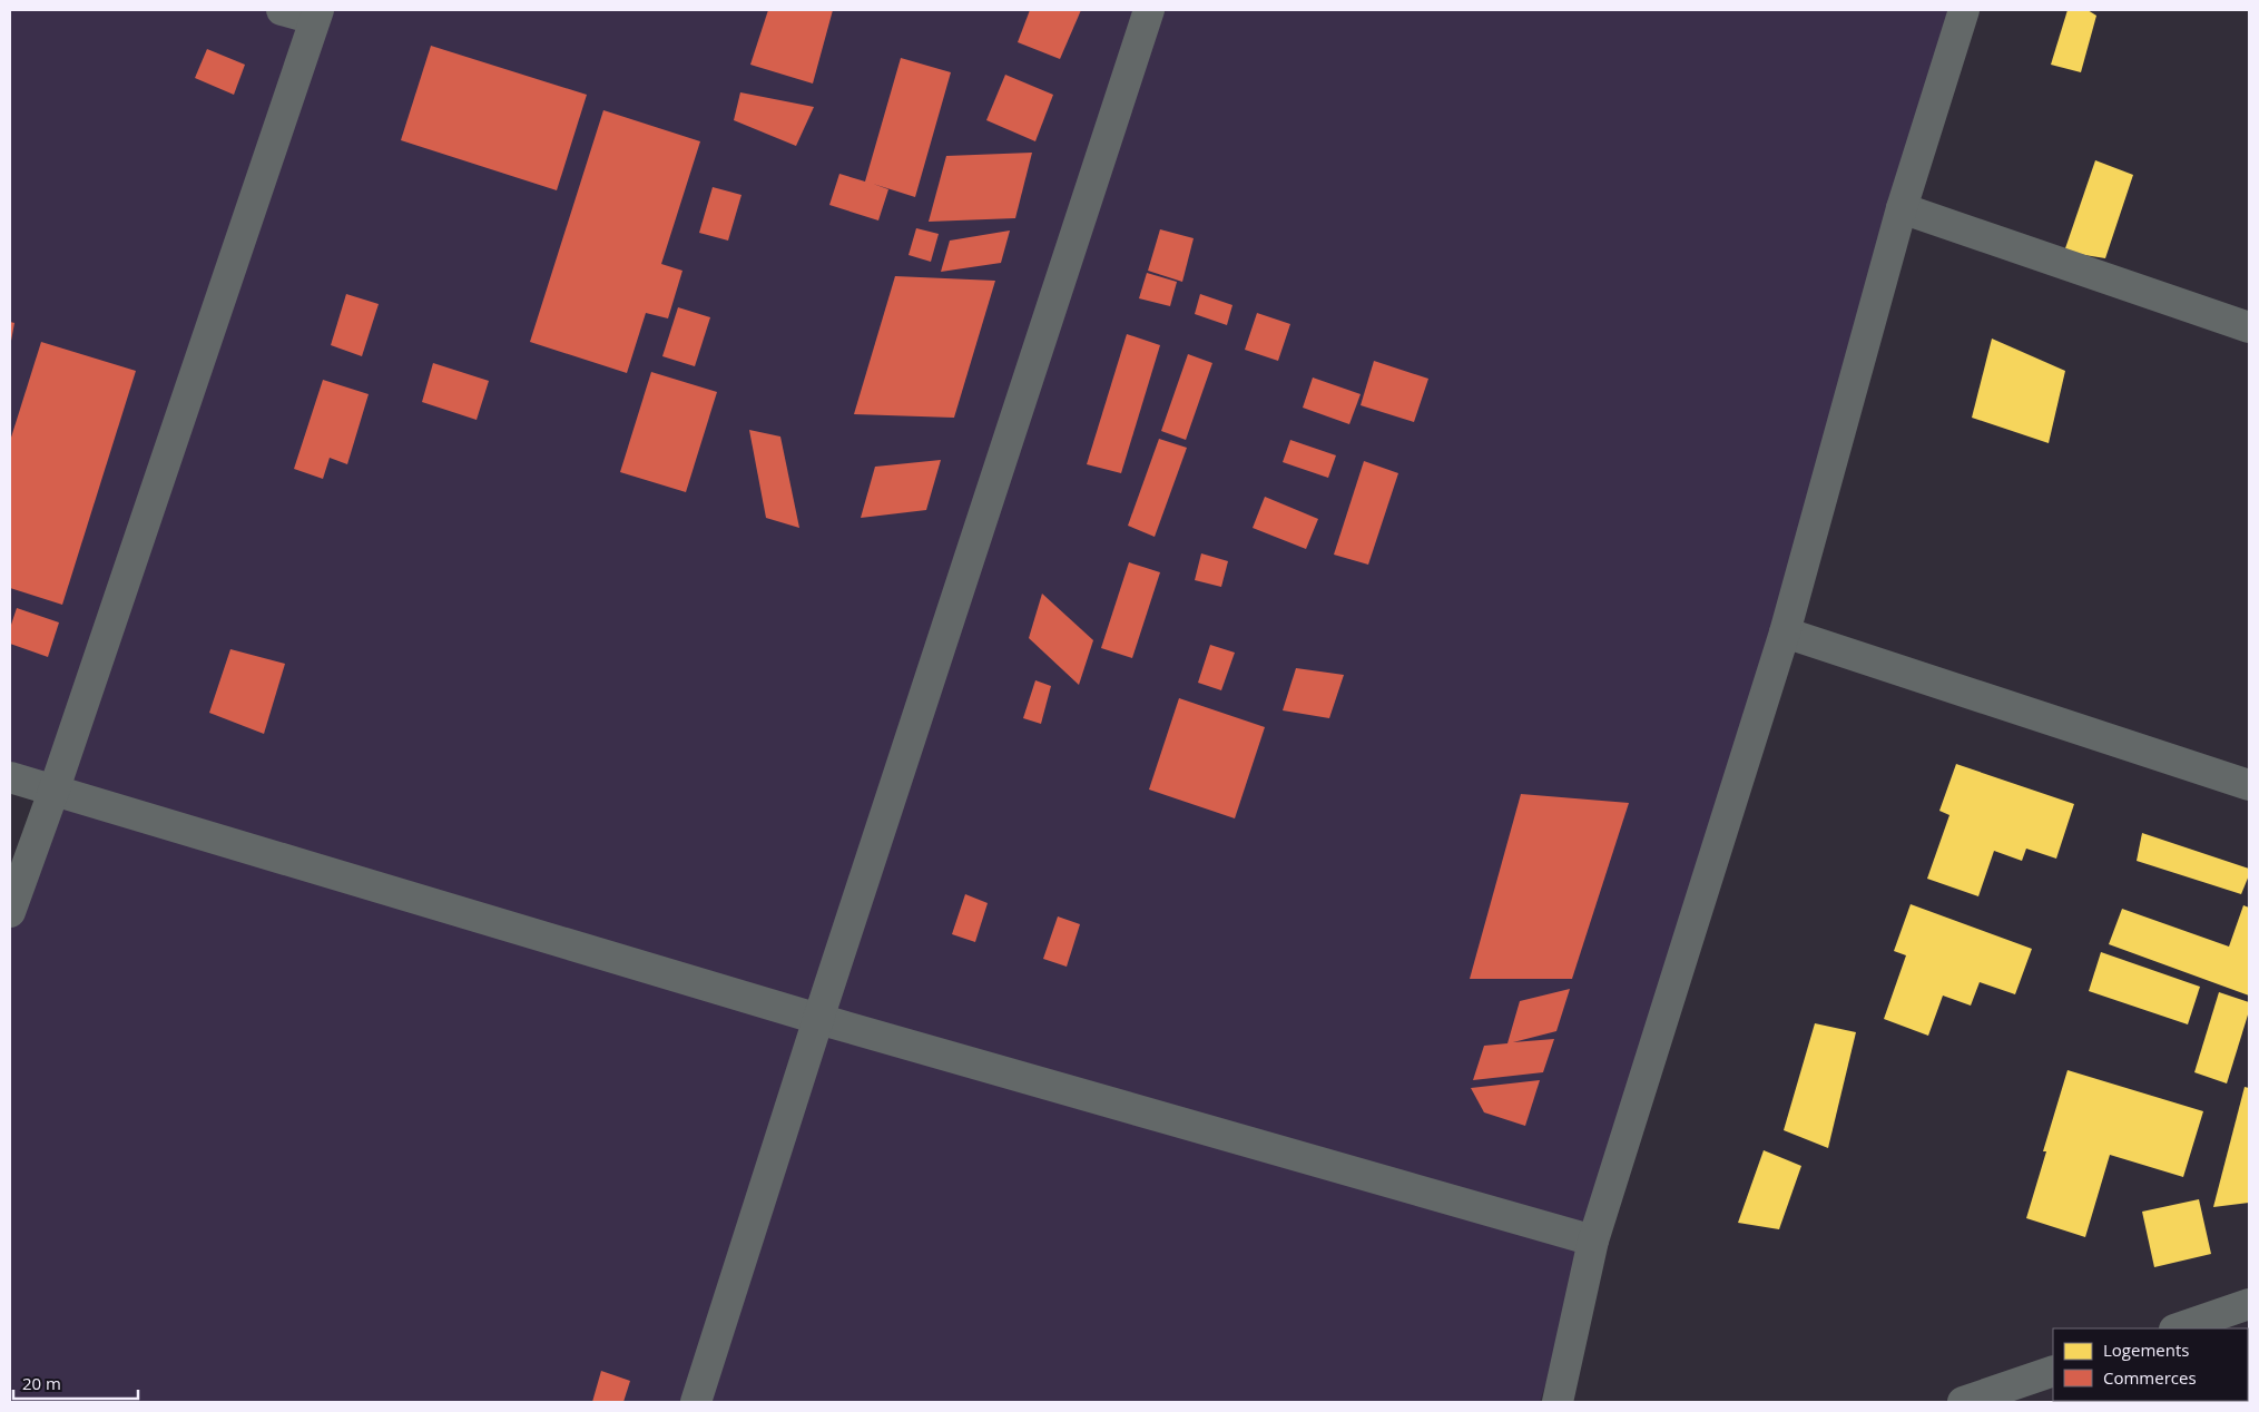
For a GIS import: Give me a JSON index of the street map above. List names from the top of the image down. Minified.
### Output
{"legend":["Logements","Commerces"],"scale_bar":"20 m"}
